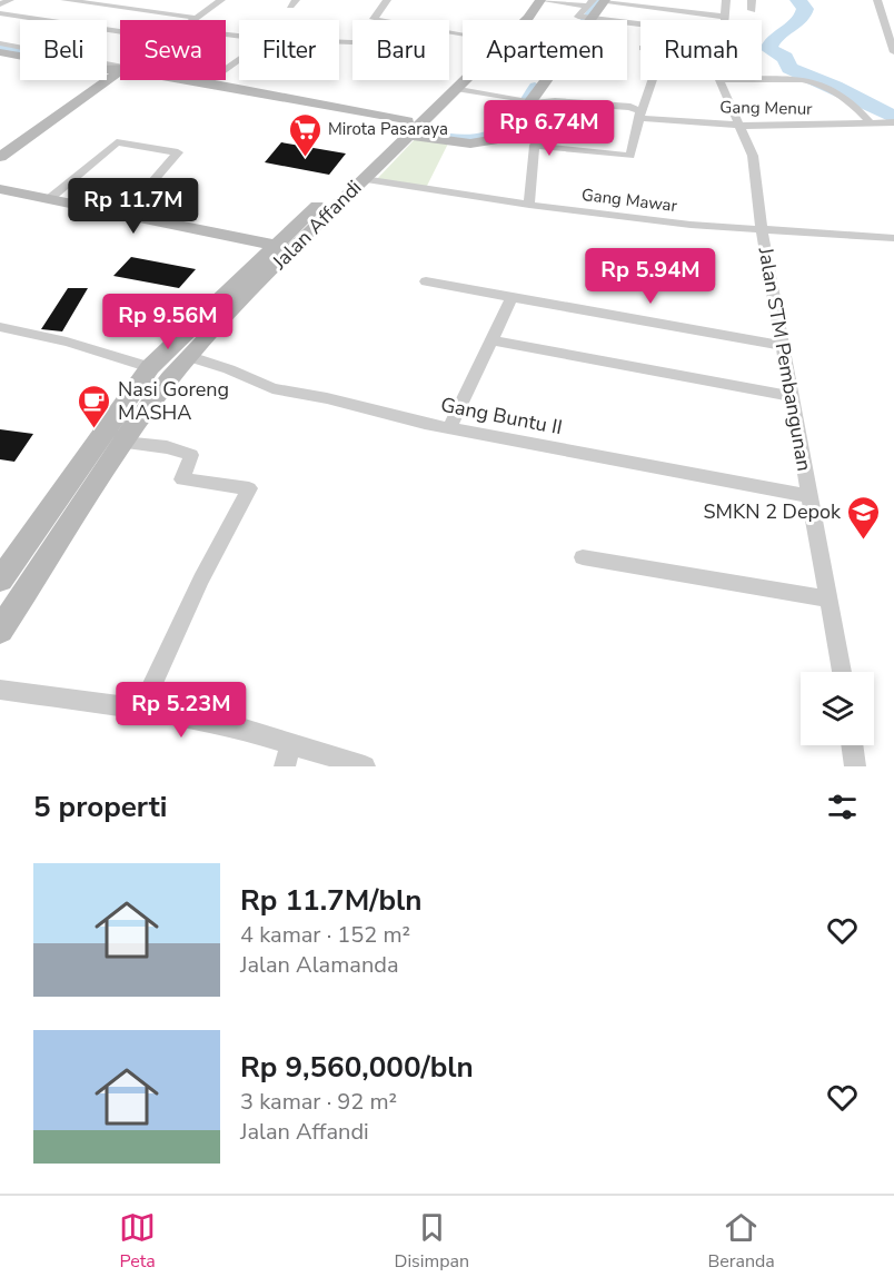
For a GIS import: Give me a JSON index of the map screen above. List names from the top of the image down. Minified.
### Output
{"streets":{"main road":["Jalan Affandi"],"street":["Gang Menur","Gang Mawar","Jalan STM Pembangunan","Gang Buntu II"]},"crossings":[["Gang Menur","Jalan STM Pembangunan"],["Gang Mawar","Jalan Affandi"],["Gang Mawar","Jalan STM Pembangunan"],["Jalan Affandi","Gang Buntu II"],["Jalan STM Pembangunan","Gang Buntu II"]],"places":{"supermarket":["Mirota Pasaraya"],"cafe":["Nasi Goreng MASHA"],"school or university":["SMKN 2 Depok"]},"page":{"chip":["Beli","Sewa","Filter","Baru","Apartemen","Rumah"],"price":["Rp 6.74M","Rp 11.7M","Rp 5.94M","Rp 9.56M","Rp 5.23M"],"heading":"5 properti","list":[{"name":"Rp 11.7M/bln","note":"4 kamar · 152 m² · Jalan Alamanda"},{"name":"Rp 9,560,000/bln","note":"3 kamar · 92 m² · Jalan Affandi"}],"tabs":["Peta","Disimpan","Beranda"]}}
